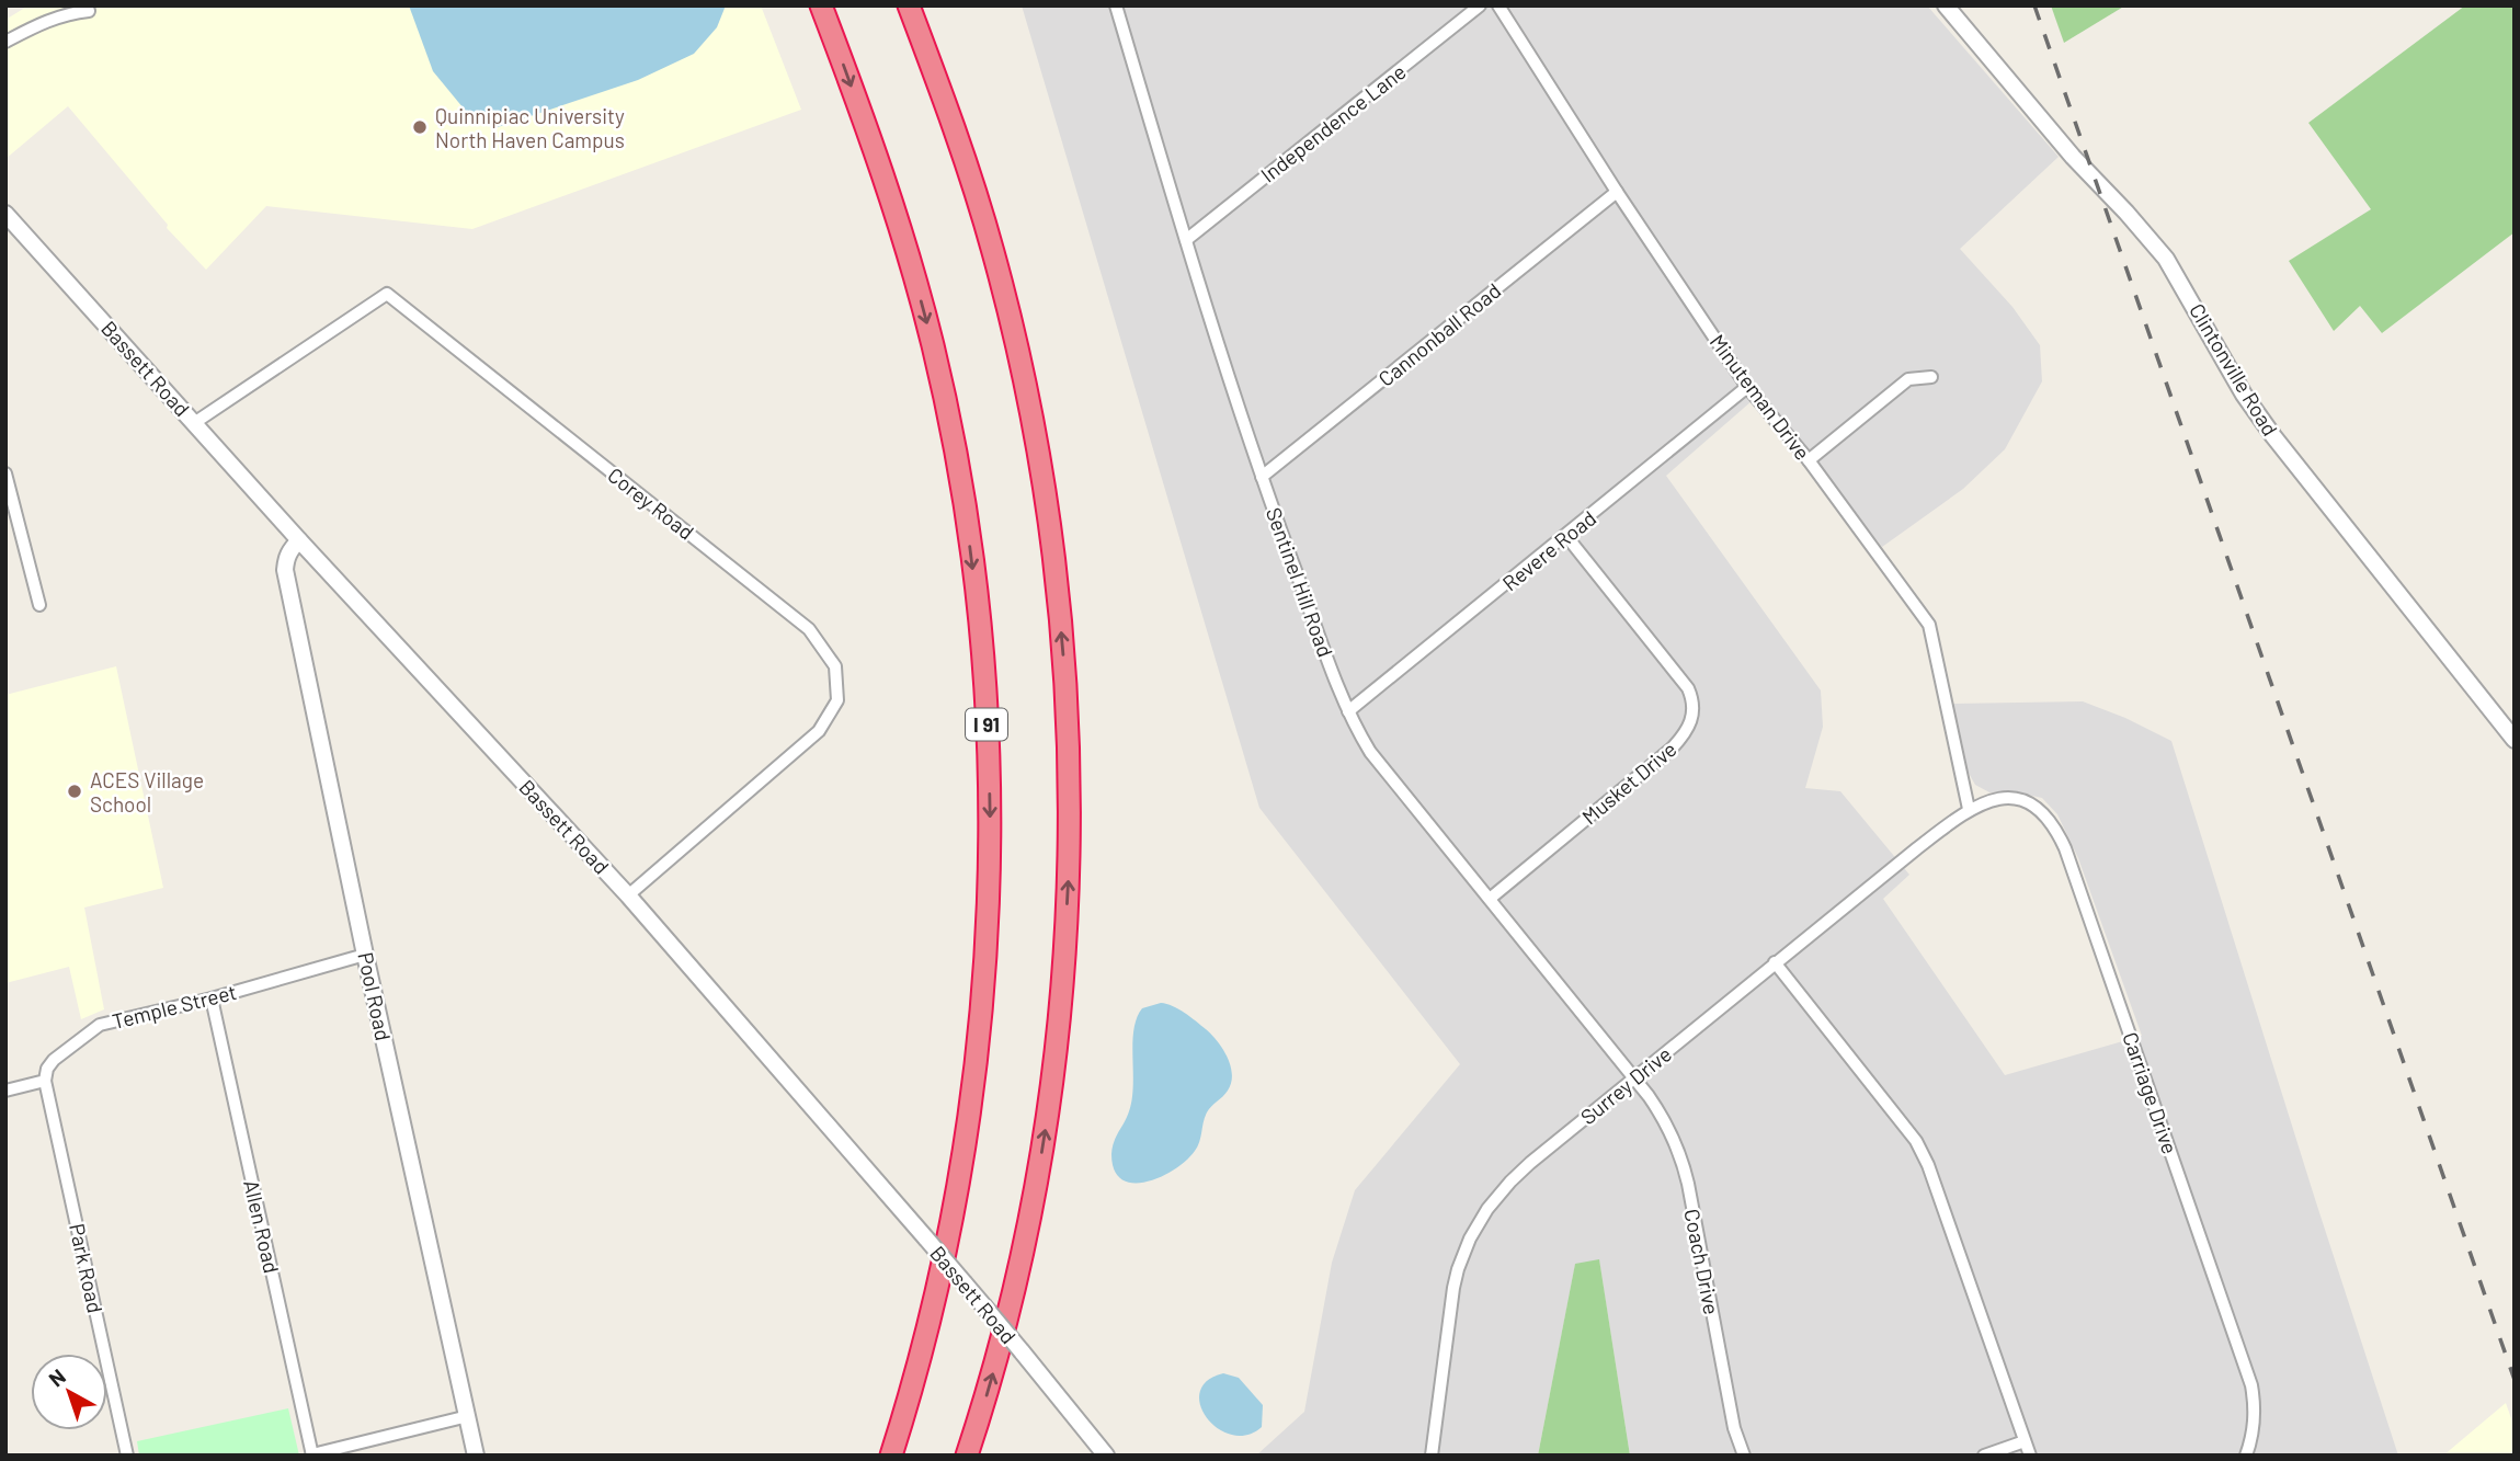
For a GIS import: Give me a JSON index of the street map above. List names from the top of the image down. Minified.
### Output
{"streets":{"highway":["I 91"],"street":["Independence Lane","Cannonball Road","Bassett Road","Clintonville Road","Minuteman Drive","Corey Road","Revere Road","Sentinel Hill Road","Musket Drive","Pool Road","Temple Street","Surrey Drive","Carriage Drive","Allen Road","Coach Drive","Park Road"]},"crossings":[["Independence Lane","Sentinel Hill Road"],["Cannonball Road","Minuteman Drive"],["Cannonball Road","Sentinel Hill Road"],["Bassett Road","Corey Road"],["Bassett Road","Pool Road"],["Minuteman Drive","Revere Road"],["Minuteman Drive","Surrey Drive"],["Minuteman Drive","Carriage Drive"],["Revere Road","Sentinel Hill Road"],["Revere Road","Musket Drive"],["Sentinel Hill Road","Musket Drive"],["Sentinel Hill Road","Surrey Drive"],["Sentinel Hill Road","Coach Drive"],["Pool Road","Temple Street"],["Temple Street","Allen Road"],["Temple Street","Park Road"],["Surrey Drive","Carriage Drive"],["Surrey Drive","Coach Drive"]],"places":["Quinnipiac University North Haven Campus","ACES Village School"],"north":"top left"}
